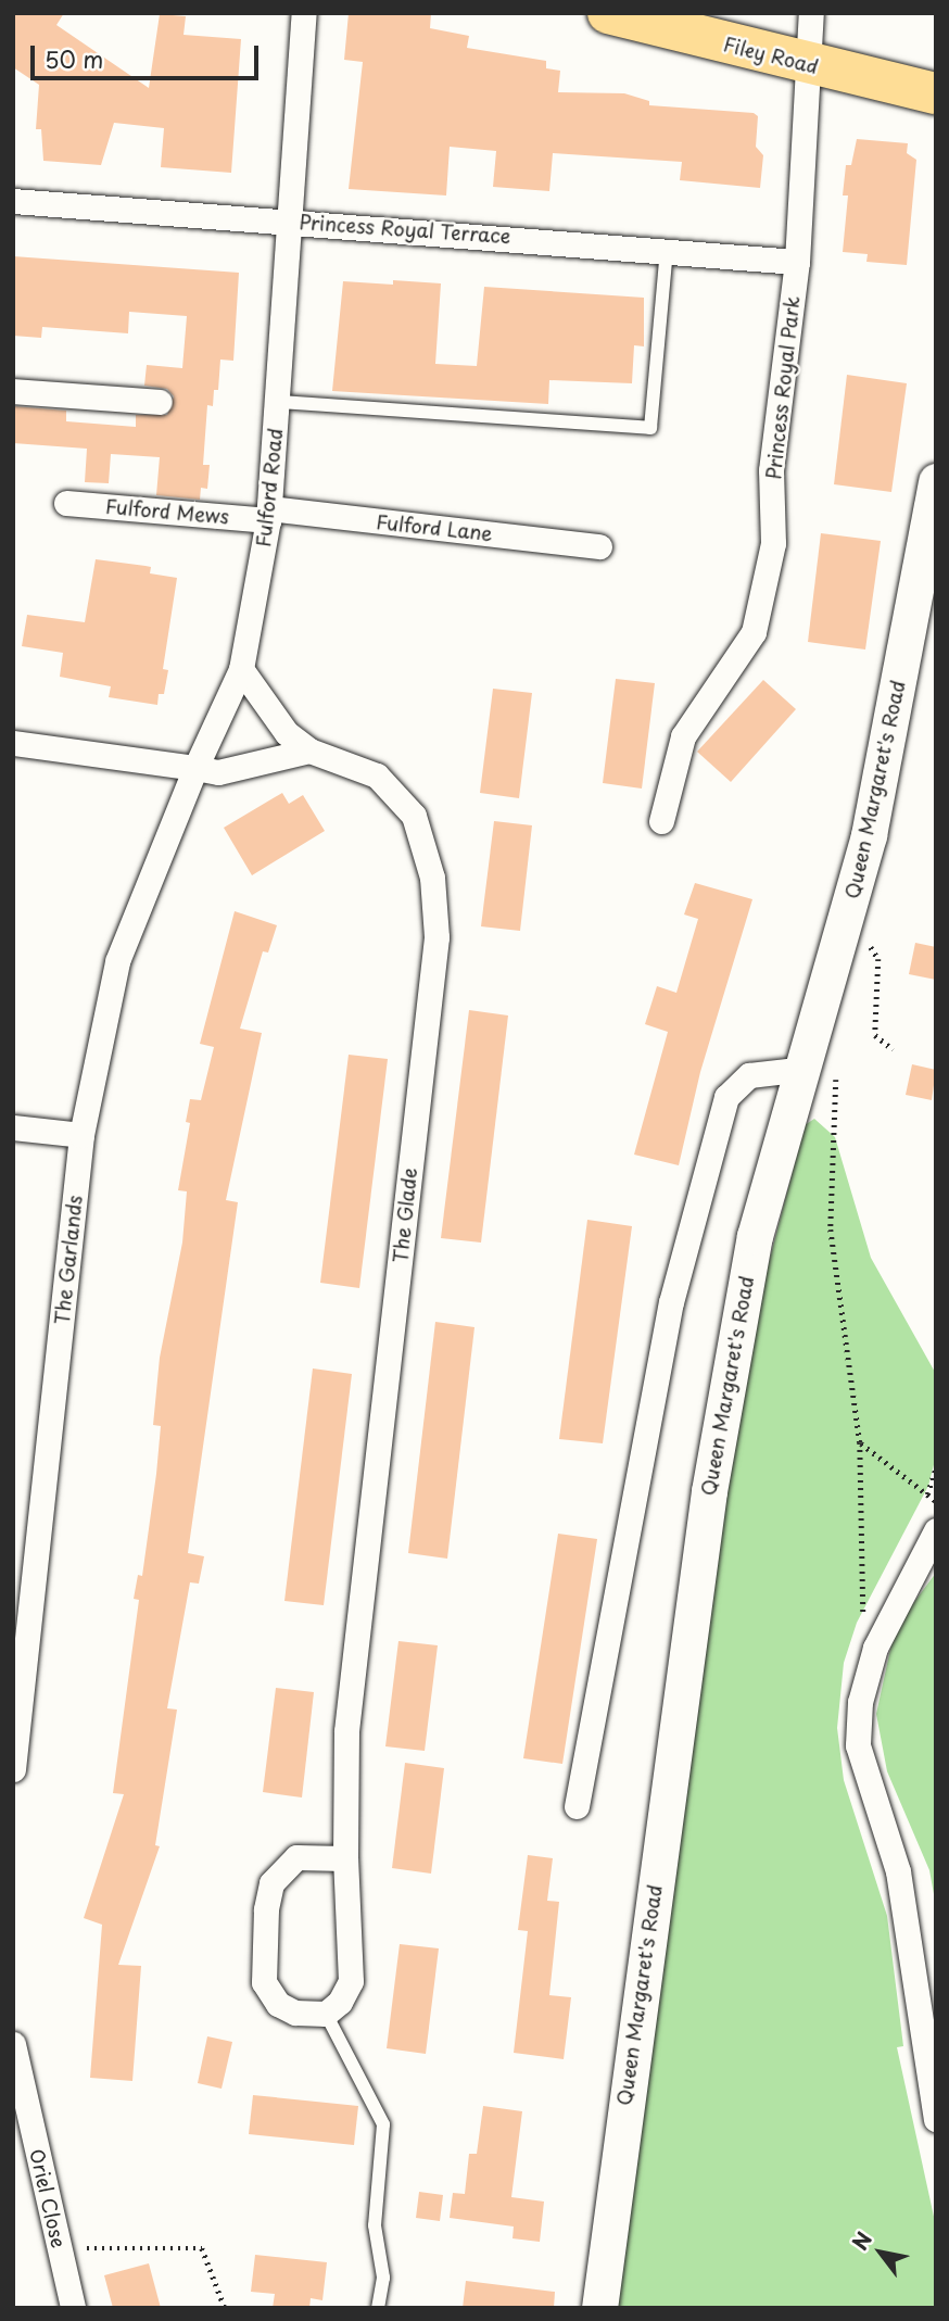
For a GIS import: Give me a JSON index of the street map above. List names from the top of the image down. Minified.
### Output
{"streets":{"highway":["Filey Road"],"main road":["Queen Margaret's Road"],"street":["Princess Royal Terrace","Princess Royal Park","Fulford Road","Fulford Mews","Fulford Lane","The Glade","The Garlands","Oriel Close"]},"crossings":[["Filey Road","Princess Royal Park"],["Princess Royal Terrace","Princess Royal Park"],["Princess Royal Terrace","Fulford Road"],["Fulford Road","Fulford Mews"],["Fulford Road","Fulford Lane"],["Fulford Road","The Garlands"],["Fulford Mews","Fulford Lane"]],"scale_bar":"50 m","north":"top left"}
